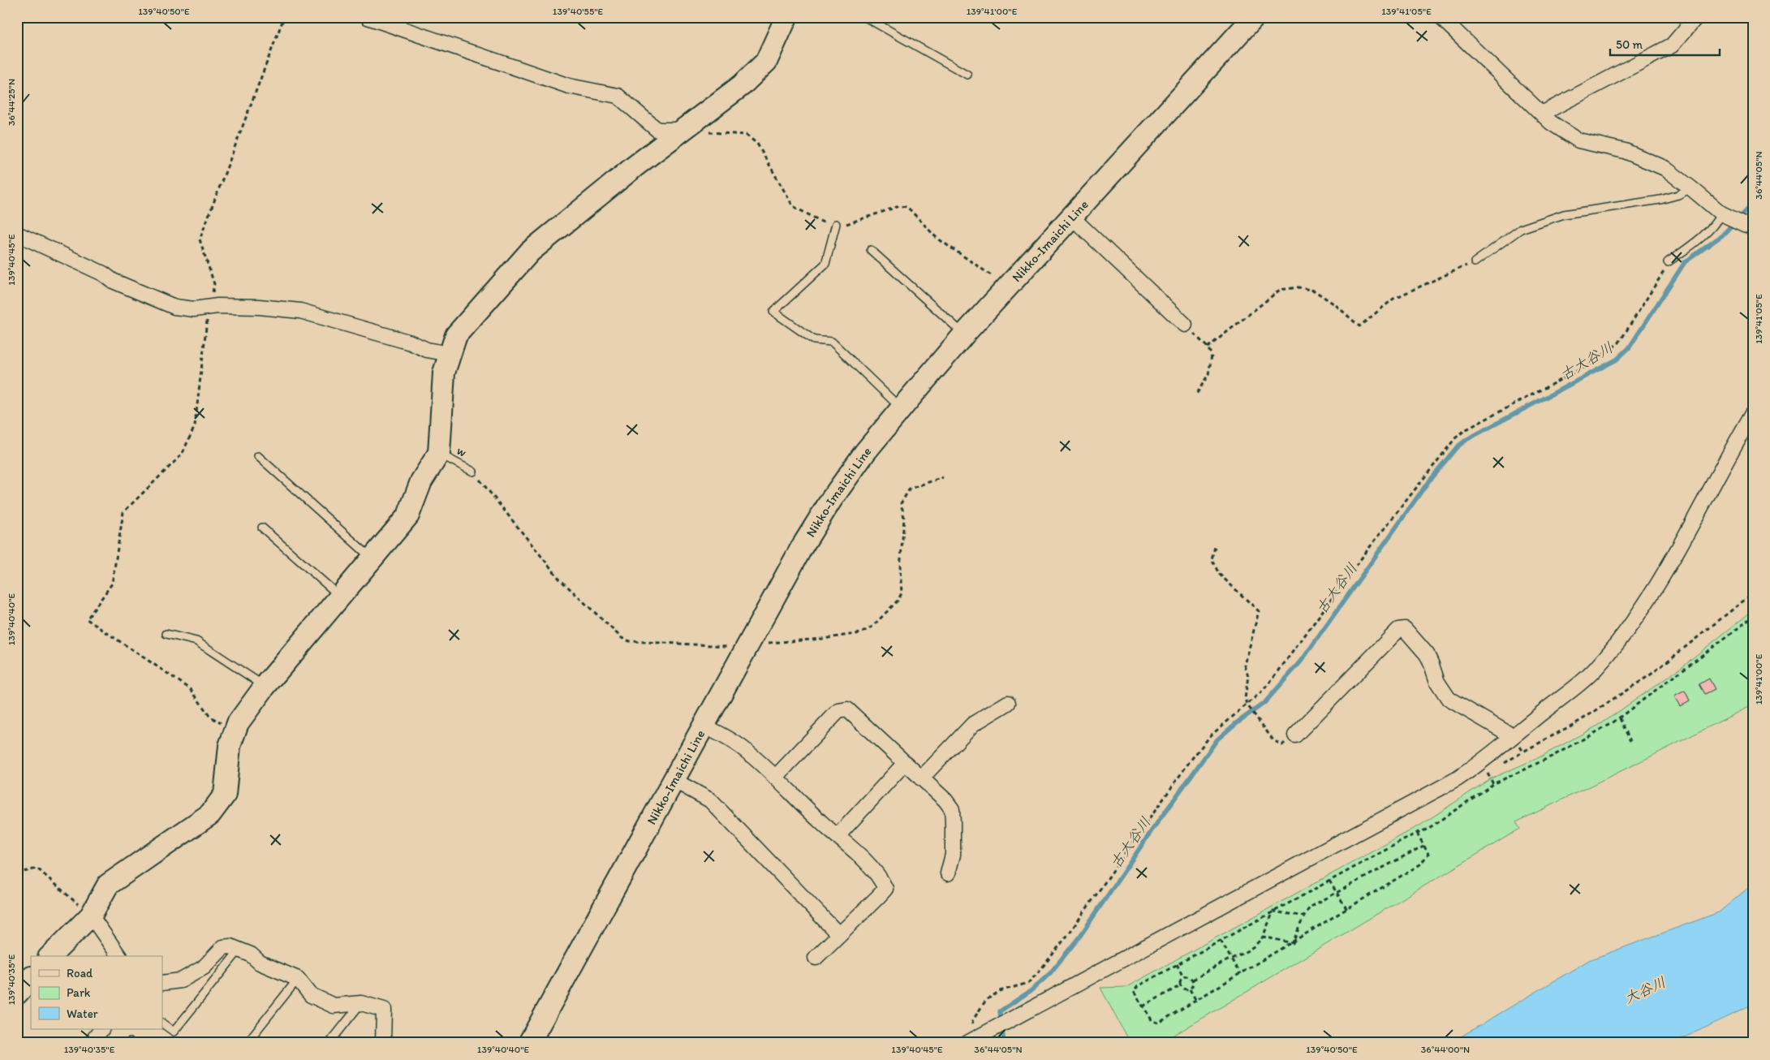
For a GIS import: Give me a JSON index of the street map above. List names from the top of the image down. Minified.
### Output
{"streets":{"street":["Nikko-Imaichi Line"],"lane":["w"]},"water":["古大谷川","大谷川"],"legend":["Road","Park","Water"],"scale_bar":"50 m","coordinates":["139°40'50\"E","139°40'55\"E","139°41'00\"E","139°41'05\"E","36°44'25\"N","36°44'05\"N","139°40'45\"E","139°40'40\"E","139°40'35\"E","36°44'00\"N"]}
